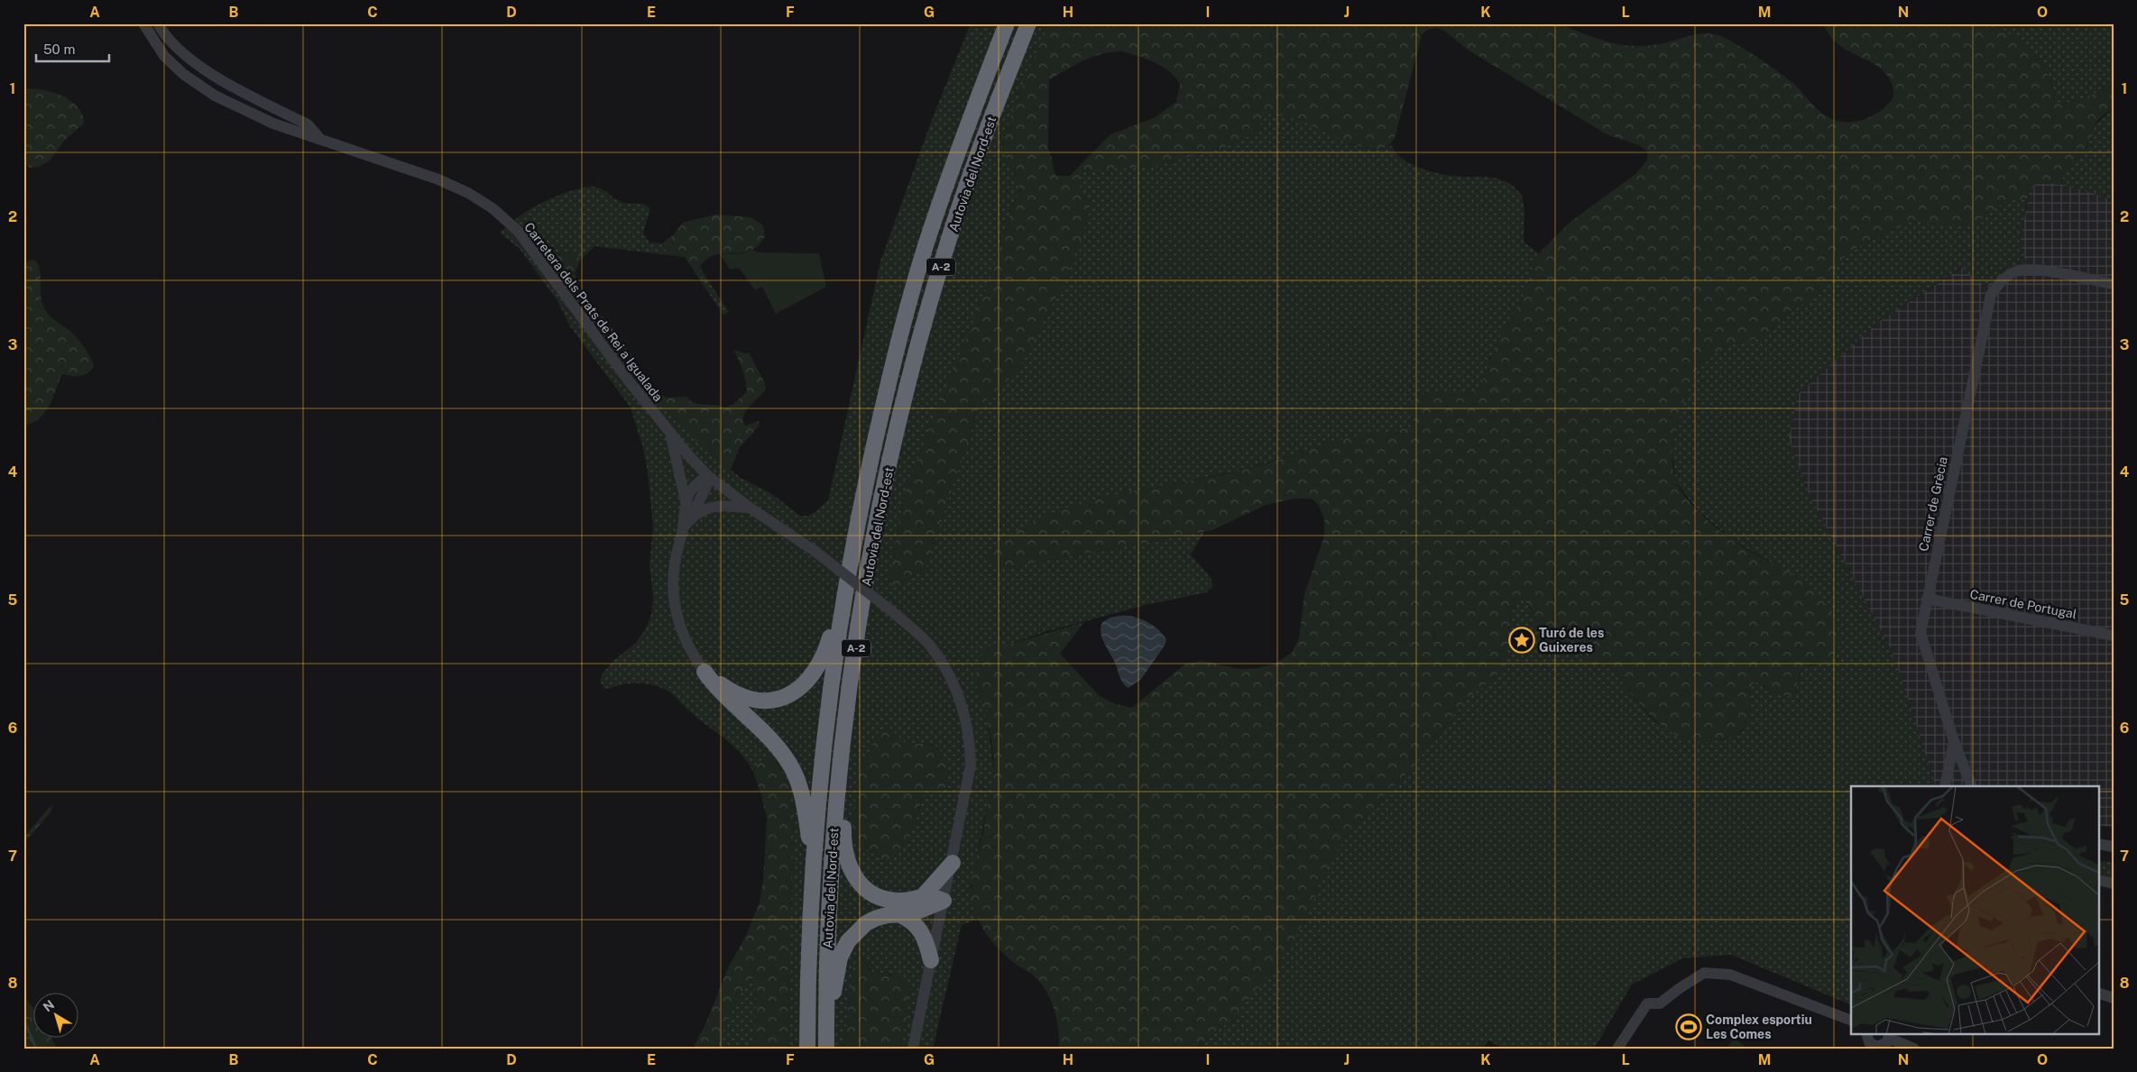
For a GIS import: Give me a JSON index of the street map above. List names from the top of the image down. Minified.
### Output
{"streets":{"highway":["Autovia del Nord-est","A-2"],"street":["Carretera dels Prats de Rei a Igualada","Carrer de Grècia","Carrer de Portugal"]},"crossings":[["Carrer de Grècia","Carrer de Portugal"]],"places":{"place":["Turó de les Guixeres"],"sports":["Complex esportiu Les Comes"]},"scale_bar":"50 m","north":"top left","grid":{"columns":["A","B","C","D","E","F","G","H","I","J","K","L","M","N","O"],"rows":["1","2","3","4","5","6","7","8"]}}
